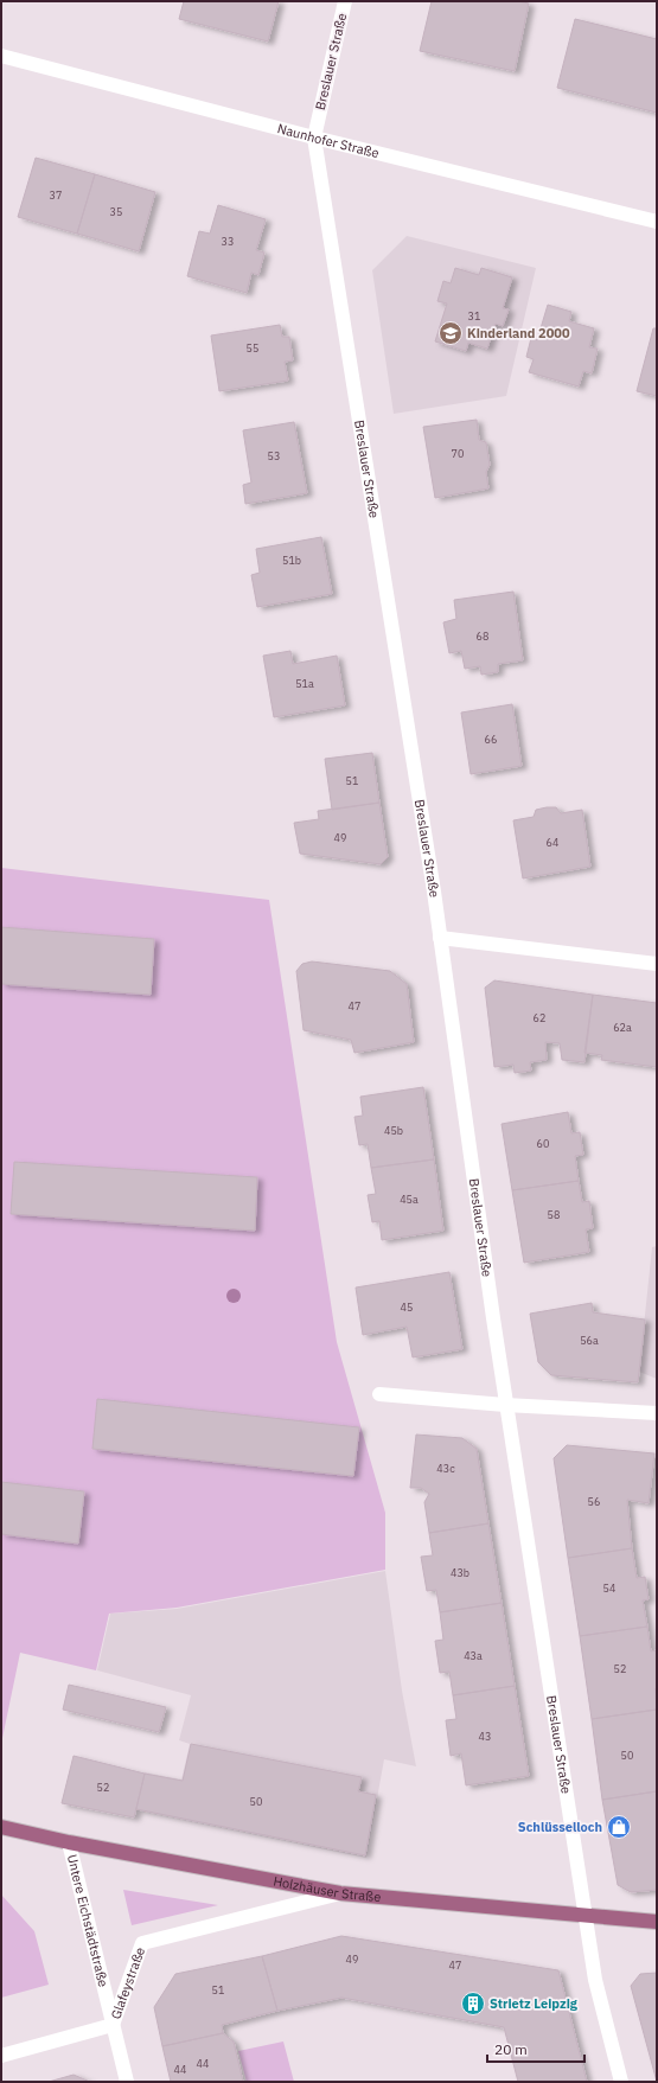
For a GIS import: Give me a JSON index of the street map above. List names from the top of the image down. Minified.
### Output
{"streets":{"main road":["Holzhäuser Straße"],"street":["Breslauer Straße","Naunhofer Straße","Untere Eichstädtstraße","Glafeystraße"]},"crossings":[["Breslauer Straße","Naunhofer Straße"],["Breslauer Straße","Holzhäuser Straße"],["Holzhäuser Straße","Untere Eichstädtstraße"],["Holzhäuser Straße","Glafeystraße"],["Untere Eichstädtstraße","Glafeystraße"]],"places":{"school or university":["Kinderland 2000"],"shop":["Schlüsselloch"],"building":["Strietz Leipzig"]},"house_numbers":["37","35","33","31","55","70","53","51b","68","51a","66","51","49","64","47","62","62a","45b","60","45a","58","45","56a","43c","56","43b","54","43a","52","43","50","52","50","49","47","51","44","44"],"scale_bar":"20 m"}
